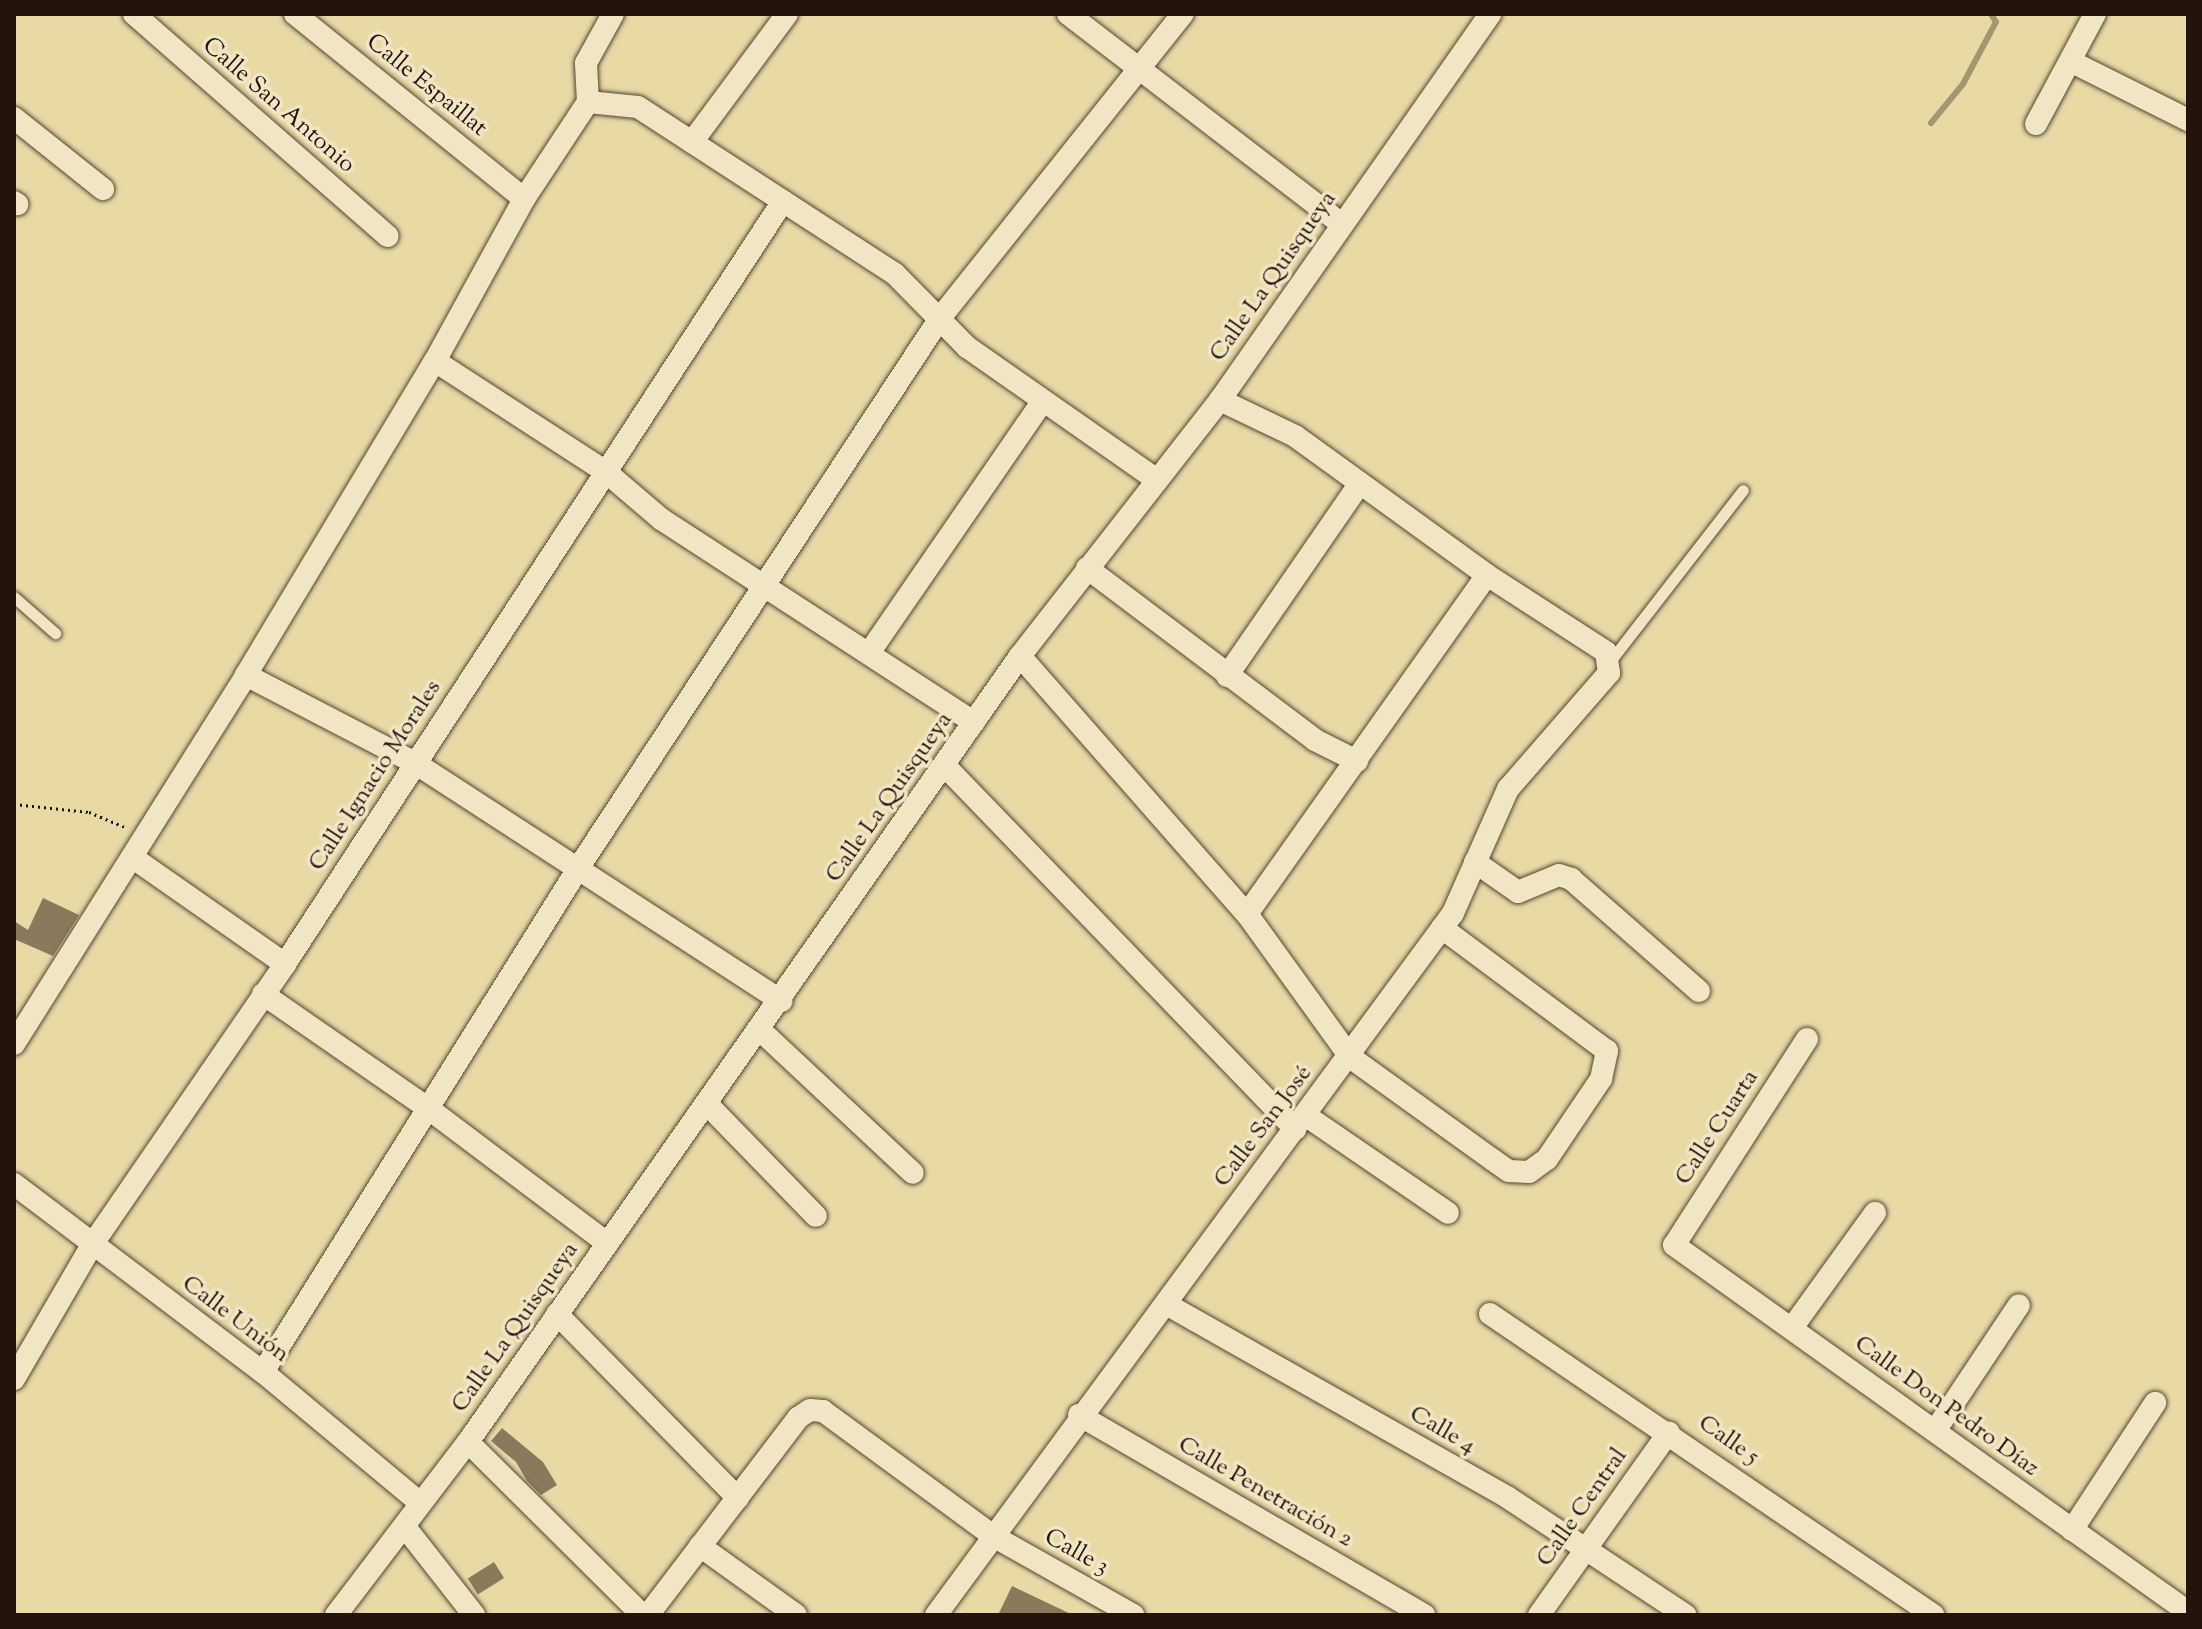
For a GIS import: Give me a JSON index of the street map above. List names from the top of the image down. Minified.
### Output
{"streets":{"street":["Calle Espaillat","Calle San Antonio","Calle La Quisqueya","Calle Ignacio Morales","Calle San José","Calle Cuarta","Calle Unión","Calle Don Pedro Díaz","Calle 4","Calle 5","Calle Penetración 2","Calle Central","Calle 3"]},"crossings":[["Calle La Quisqueya","Calle Unión"],["Calle Ignacio Morales","Calle Unión"],["Calle San José","Calle 4"],["Calle San José","Calle Penetración 2"],["Calle San José","Calle 3"],["Calle Cuarta","Calle Don Pedro Díaz"],["Calle 4","Calle Central"],["Calle 5","Calle Central"]]}
